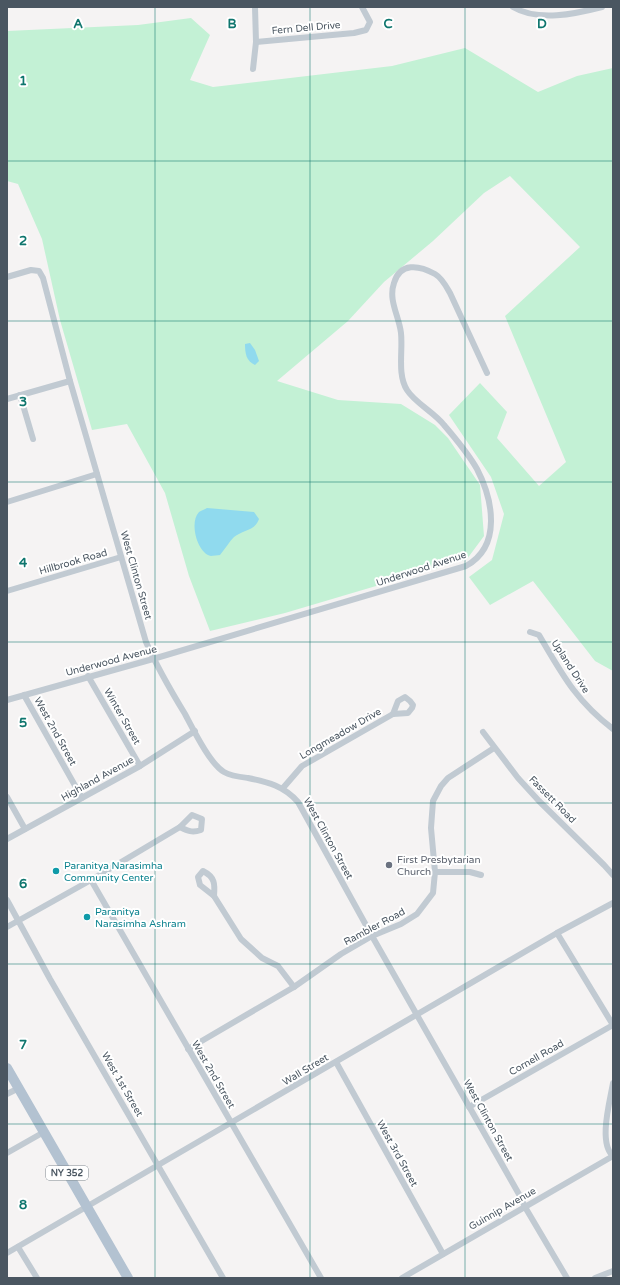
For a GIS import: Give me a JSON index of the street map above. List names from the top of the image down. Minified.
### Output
{"streets":{"main road":["NY 352"],"street":["Fern Dell Drive","Hillbrook Road","Underwood Avenue","West Clinton Street","Upland Drive","Winter Street","West 2nd Street","Longmeadow Drive","Highland Avenue","Fassett Road","Rambler Road","Cornell Road","Wall Street","West 1st Street","West 3rd Street","Guinnip Avenue"]},"crossings":[["Hillbrook Road","West Clinton Street"],["Underwood Avenue","West Clinton Street"],["Underwood Avenue","Winter Street"],["Underwood Avenue","West 2nd Street"],["West Clinton Street","Longmeadow Drive"],["West Clinton Street","Highland Avenue"],["West Clinton Street","Rambler Road"],["West Clinton Street","Cornell Road"],["West Clinton Street","Wall Street"],["West Clinton Street","Guinnip Avenue"],["Winter Street","Highland Avenue"],["West 2nd Street","Highland Avenue"],["West 2nd Street","Rambler Road"],["West 2nd Street","Wall Street"],["Fassett Road","Rambler Road"],["Wall Street","West 1st Street"],["Wall Street","West 3rd Street"],["Wall Street","NY 352"],["West 3rd Street","Guinnip Avenue"]],"places":["First Presbytarian Church","Paranitya Narasimha Community Center","Paranitya Narasimha Ashram"],"grid":{"columns":["A","B","C","D"],"rows":["1","2","3","4","5","6","7","8"]}}
